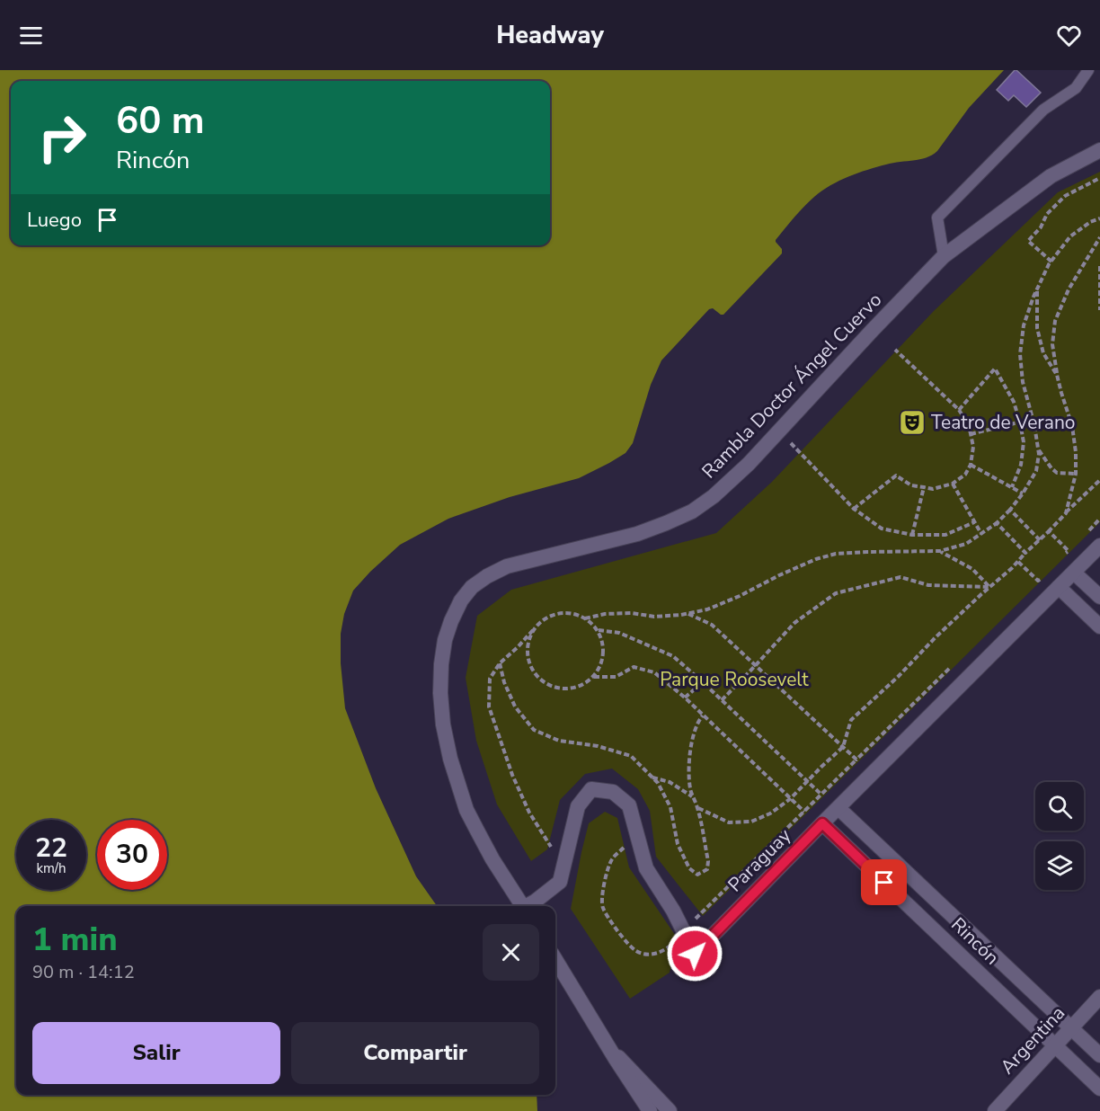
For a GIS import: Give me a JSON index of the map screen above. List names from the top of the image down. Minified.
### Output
{"streets":{"street":["Rambla Doctor Ángel Cuervo","Paraguay","Rincón","Argentina"]},"crossings":[["Paraguay","Rincón"],["Rincón","Argentina"]],"parks":["Parque Roosevelt"],"places":{"theatre":["Teatro de Verano"]},"page":{"header":"Headway","turn":["60 m","Rincón"],"then":"Luego","speed":"22 km/h","limit":"30","heading":["1 min","90 m · 14:12"],"buttons":["Salir","Compartir"]}}
